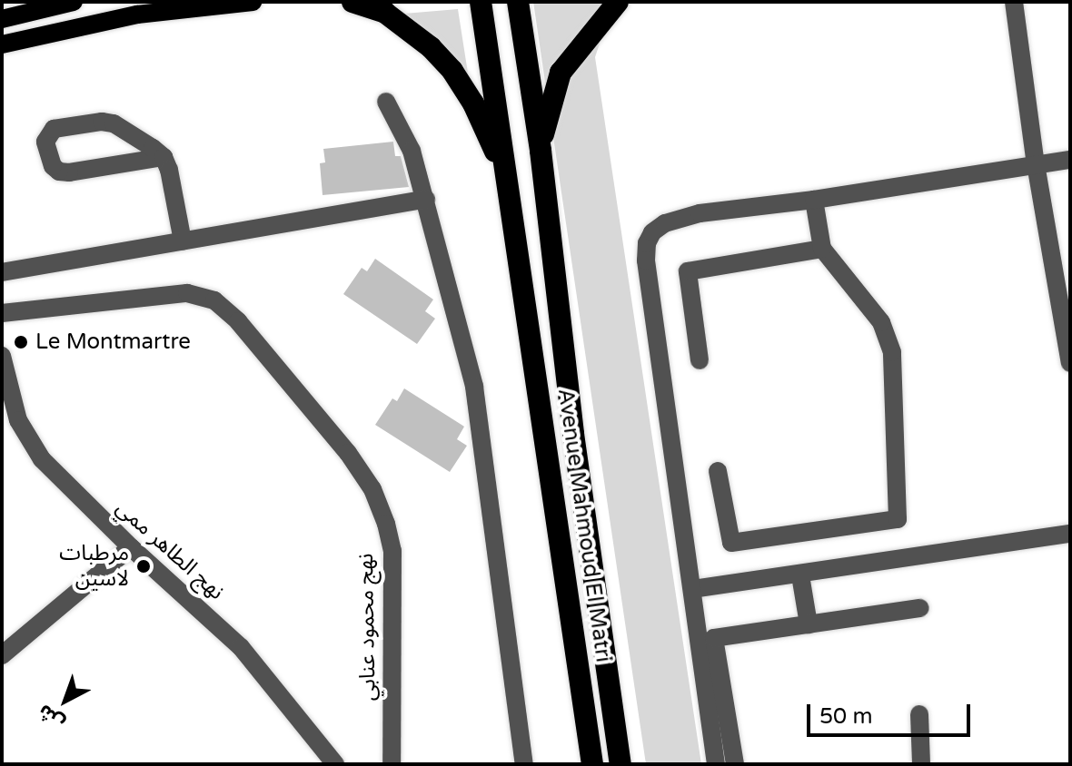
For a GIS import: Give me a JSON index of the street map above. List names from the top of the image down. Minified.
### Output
{"streets":{"highway":["Avenue Mahmoud El Matri"],"street":["نهج الطاهر ممي","نهج محمود عنابي"]},"places":["Le Montmartre","مرطبات لاسين"],"scale_bar":"50 m","north":"bottom left"}
